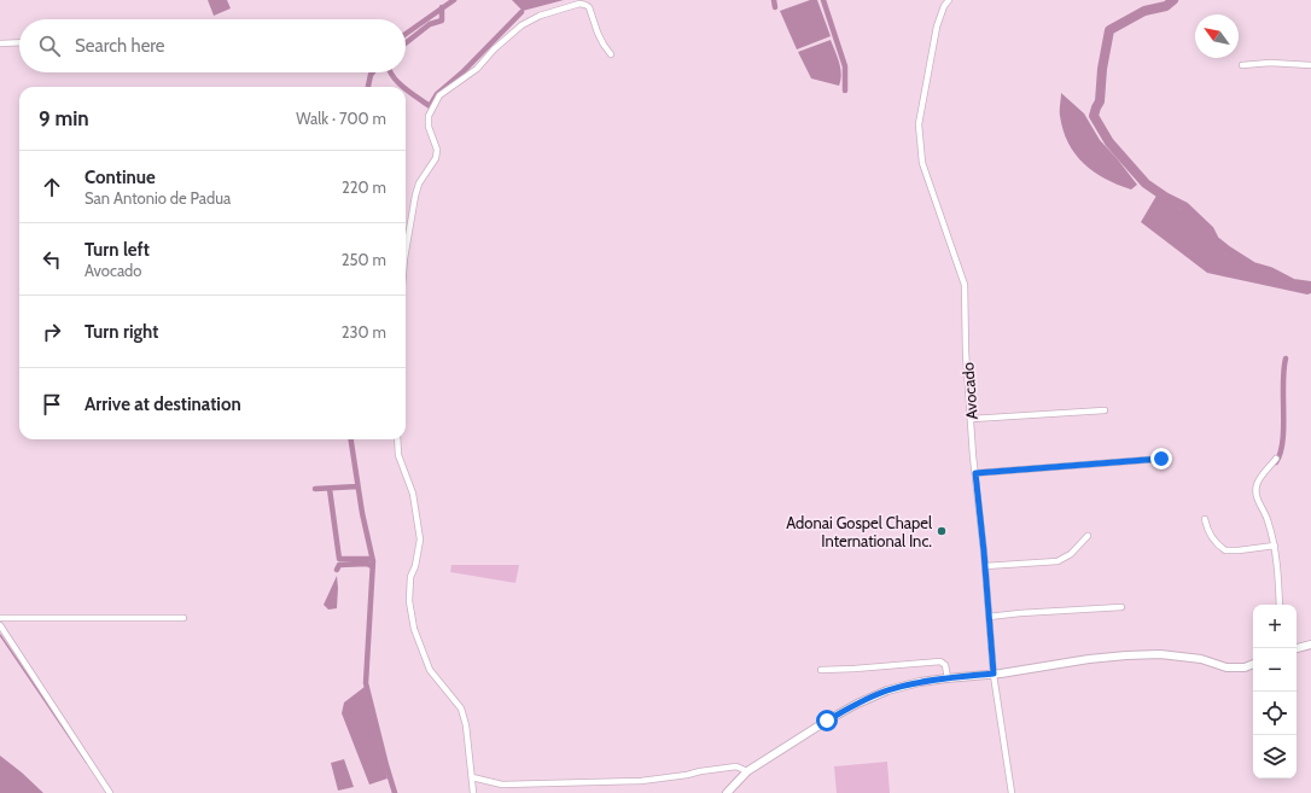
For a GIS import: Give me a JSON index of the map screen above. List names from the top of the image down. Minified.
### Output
{"streets":{"street":["Avocado"]},"places":["Adonai Gospel Chapel International Inc."],"north":"top left","page":{"search":"Search here","heading":["9 min","Walk · 700 m"],"list":[["Continue","San Antonio de Padua","220 m"],["Turn left","Avocado","250 m"],["Turn right","230 m"],"Arrive at destination"],"map_buttons":["+","−"]}}
